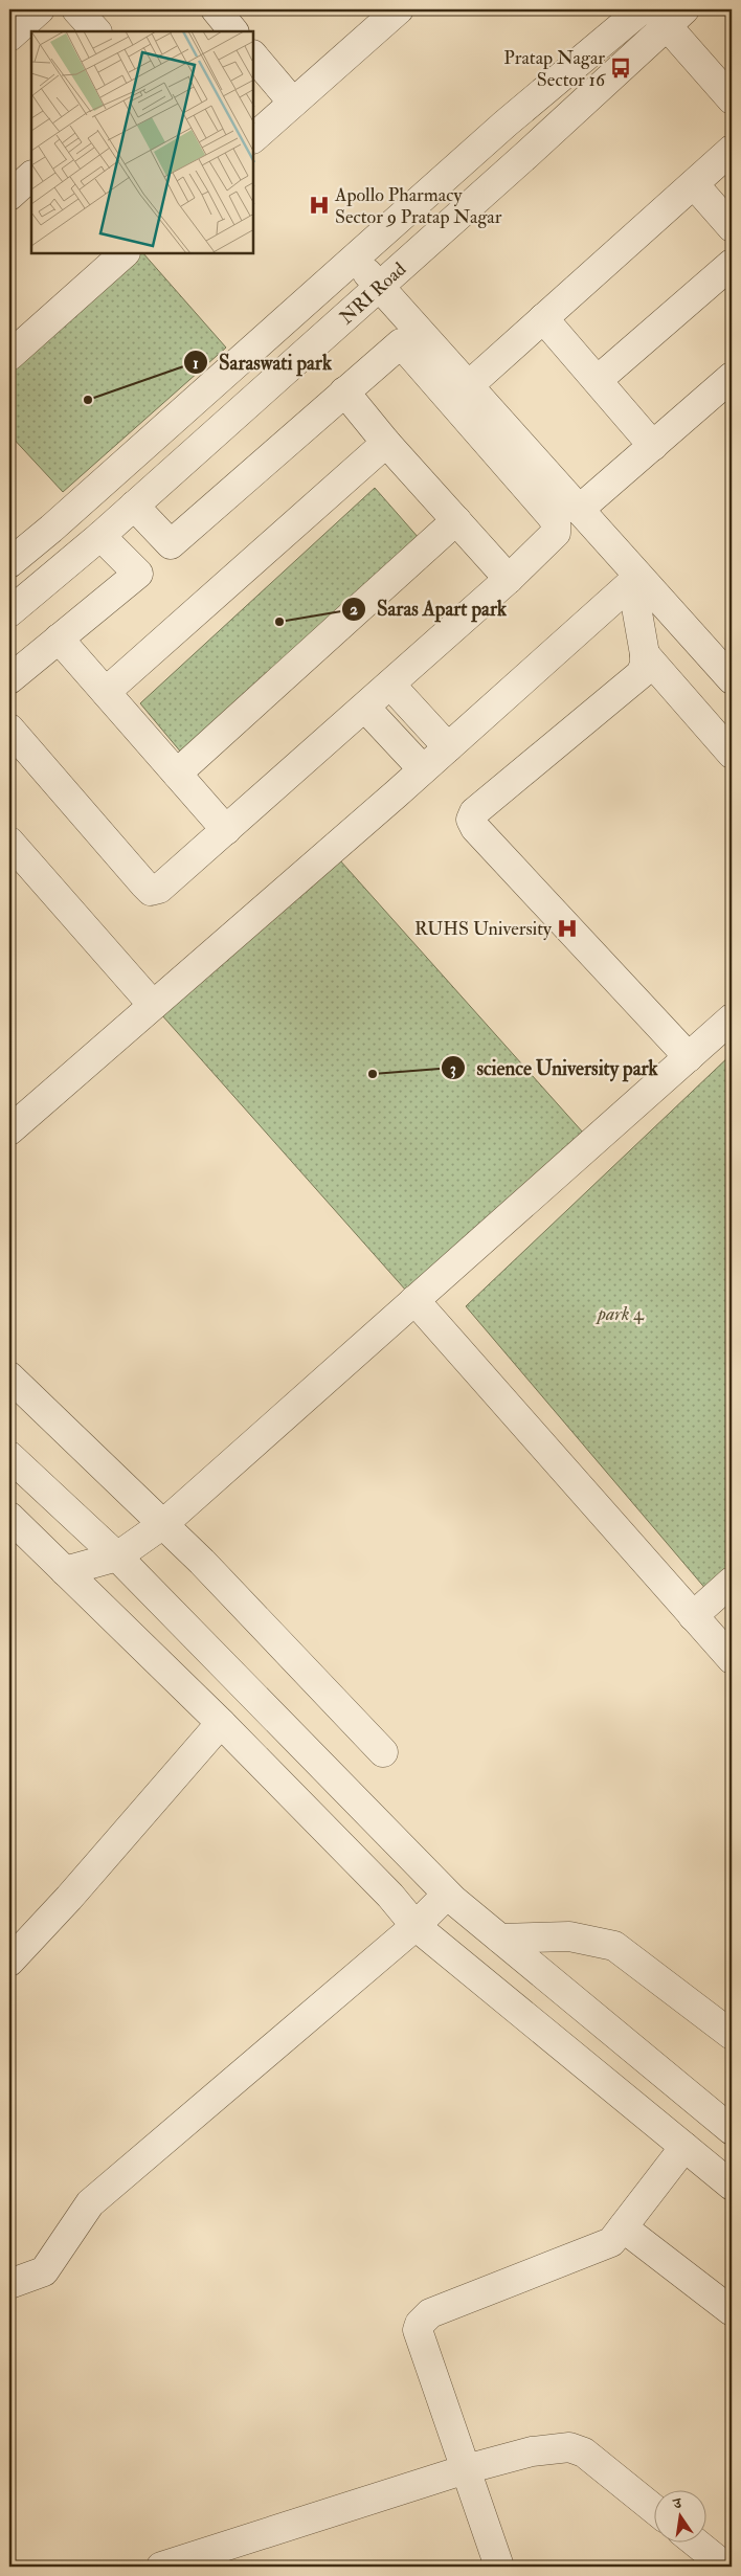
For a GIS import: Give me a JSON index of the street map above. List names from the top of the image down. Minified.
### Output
{"streets":{"street":["NRI Road"]},"parks":["park 4"],"places":{"bus stop":["Pratap Nagar Sector 16"],"hospital":["Apollo Pharmacy Sector 9 Pratap Nagar","RUHS University"],"other":["Saraswati park","Saras Apart park","science University park"]},"north":"top"}
